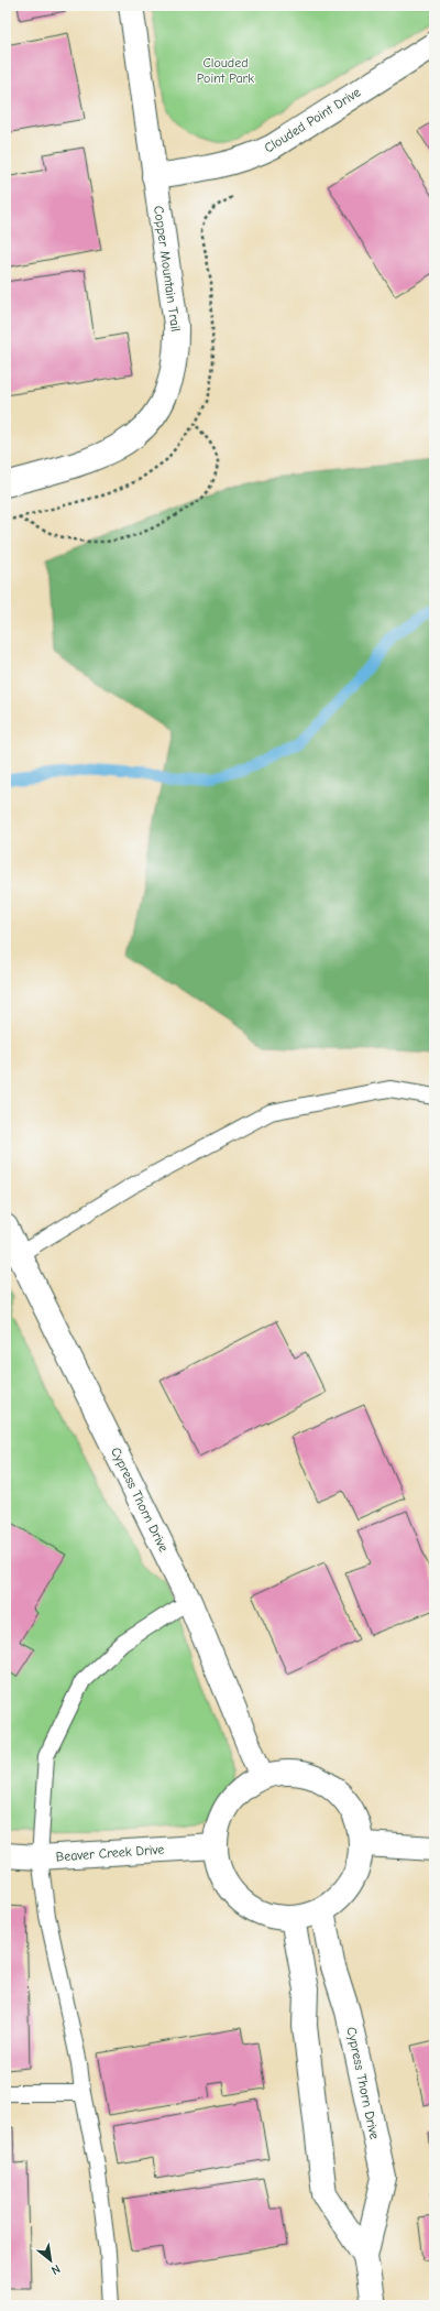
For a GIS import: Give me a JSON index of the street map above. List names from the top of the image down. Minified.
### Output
{"streets":{"street":["Clouded Point Drive","Copper Mountain Trail","Cypress Thorn Drive","Beaver Creek Drive"]},"crossings":[["Clouded Point Drive","Copper Mountain Trail"],["Cypress Thorn Drive","Beaver Creek Drive"]],"parks":["Clouded Point Park"],"north":"bottom right"}
